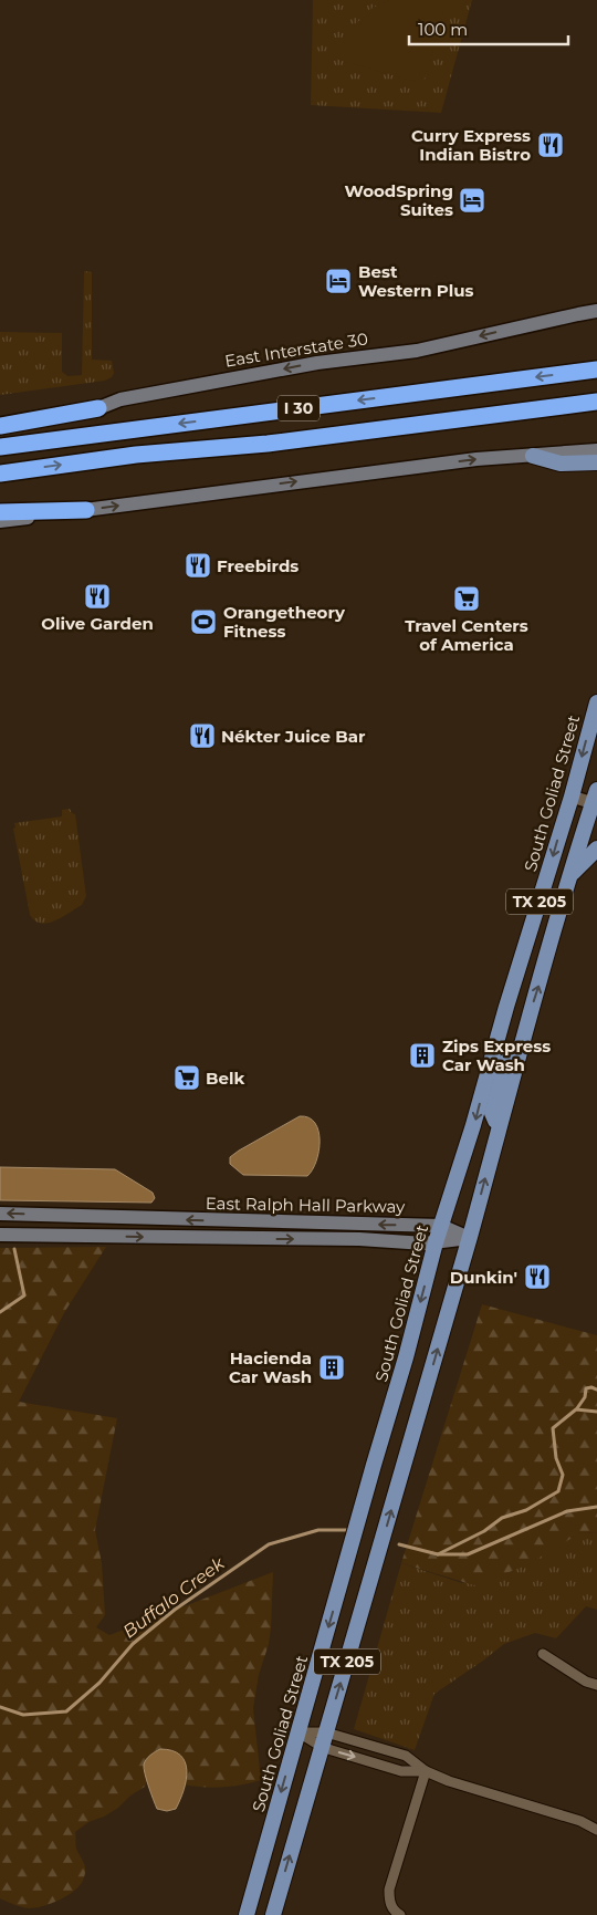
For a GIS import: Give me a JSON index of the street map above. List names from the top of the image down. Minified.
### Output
{"streets":{"highway":["I 30"],"main road":["East Interstate 30","South Goliad Street","TX 205","East Ralph Hall Parkway"]},"crossings":[["South Goliad Street","East Ralph Hall Parkway"],["TX 205","East Ralph Hall Parkway"]],"water":["Buffalo Creek"],"places":{"restaurant":["Curry Express Indian Bistro","Freebirds","Olive Garden","Nékter Juice Bar","Dunkin'"],"hotel":["WoodSpring Suites","Best Western Plus"],"supermarket":["Travel Centers of America","Belk"],"sports":["Orangetheory Fitness"],"building":["Zips Express Car Wash","Hacienda Car Wash"]},"scale_bar":"100 m"}
